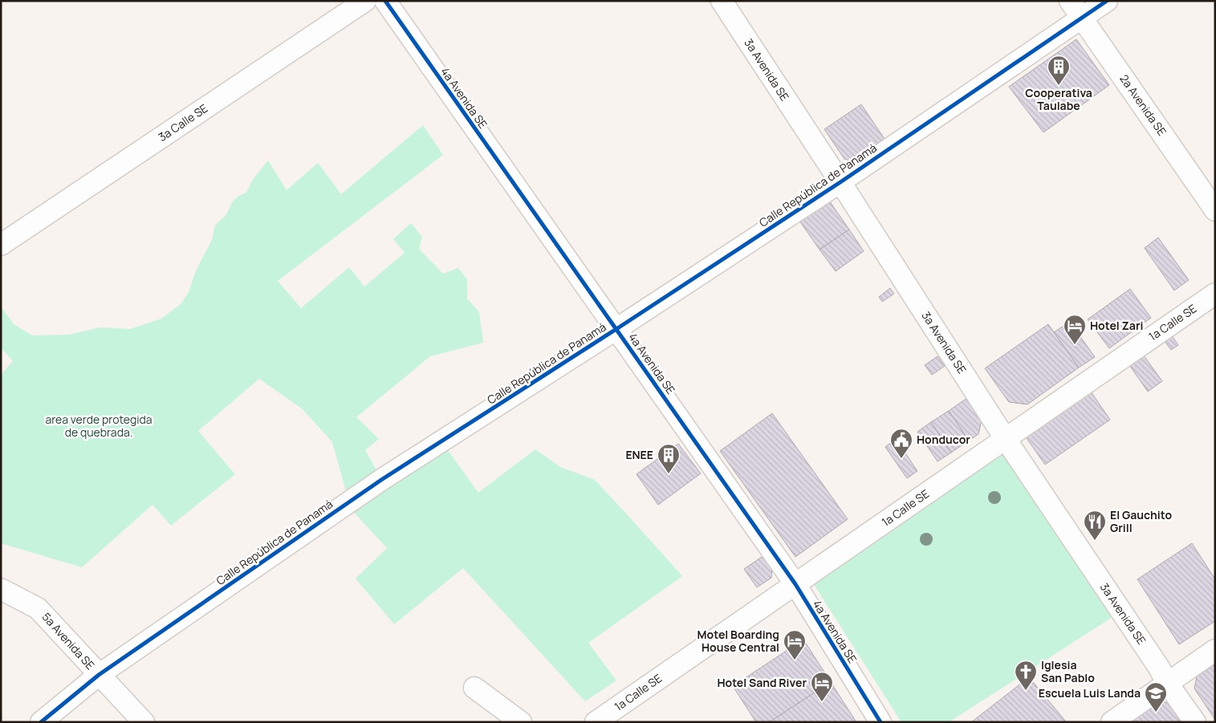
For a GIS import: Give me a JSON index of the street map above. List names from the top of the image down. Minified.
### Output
{"streets":{"street":["3a Avenida SE","4a Avenida SE","2a Avenida SE","3a Calle SE","Calle República de Panamá","1a Calle SE","5a Avenida SE"]},"crossings":[["3a Avenida SE","Calle República de Panamá"],["3a Avenida SE","1a Calle SE"],["4a Avenida SE","Calle República de Panamá"],["4a Avenida SE","1a Calle SE"],["2a Avenida SE","Calle República de Panamá"],["Calle República de Panamá","5a Avenida SE"]],"parks":["area verde protegida de quebrada."],"places":{"building":["Cooperativa Taulabe","ENEE"],"hotel":["Hotel Zari","Motel Boarding House Central","Hotel Sand River"],"public building":["Honducor"],"restaurant":["El Gauchito Grill"],"church":["Iglesia San Pablo"],"school or university":["Escuela Luis Landa"]}}
